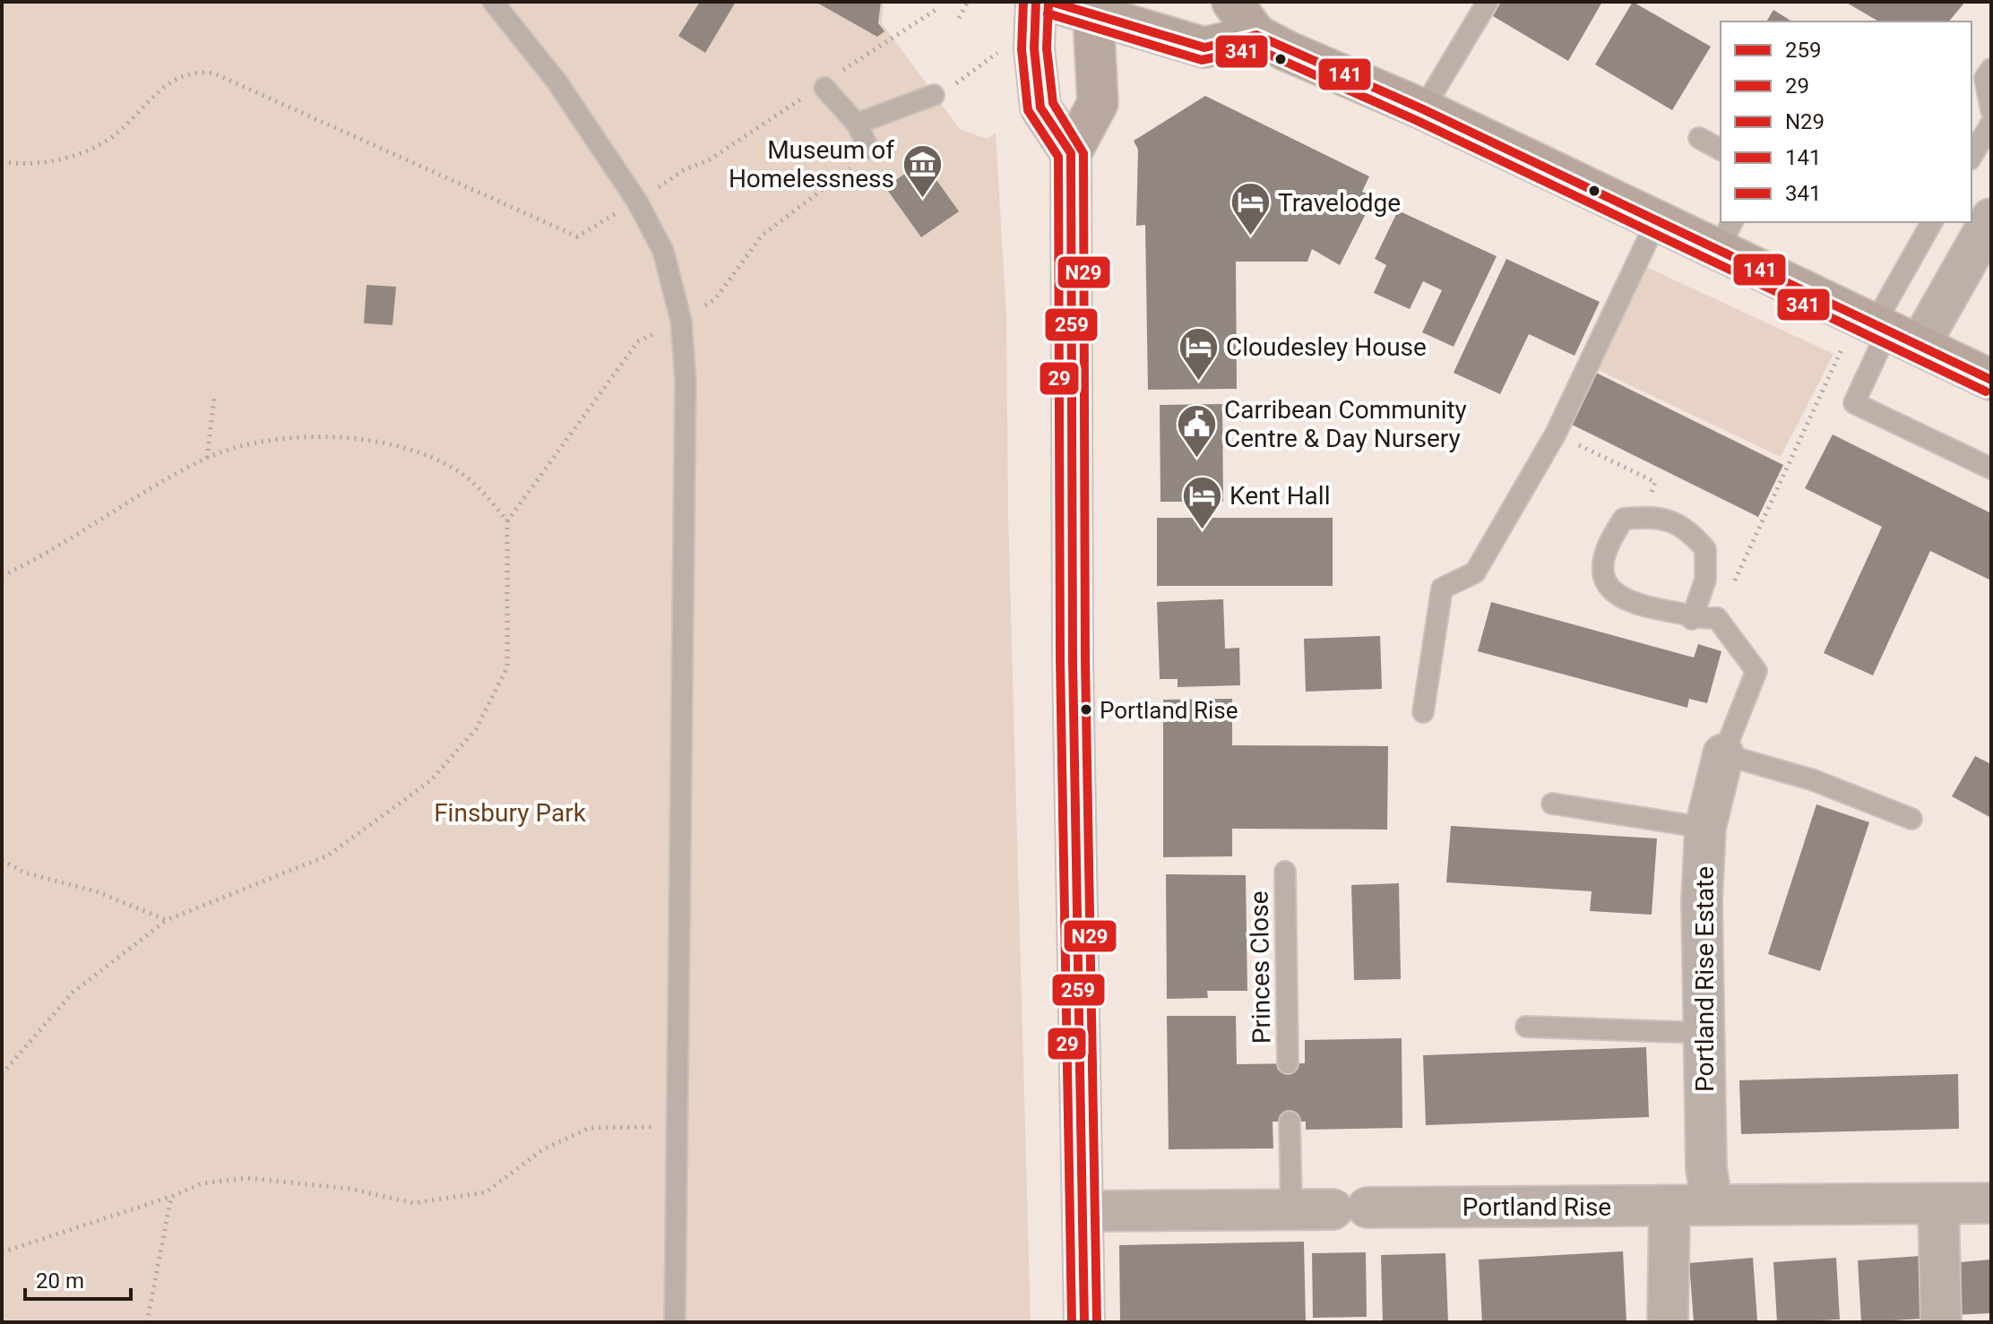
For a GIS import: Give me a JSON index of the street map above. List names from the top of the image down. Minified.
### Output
{"streets":{"street":["Portland Rise Estate","Portland Rise"],"lane":["Princes Close"]},"crossings":[["Portland Rise Estate","Portland Rise"]],"parks":["Finsbury Park"],"places":{"museum":["Museum of Homelessness"],"hotel":["Travelodge","Cloudesley House","Kent Hall"],"public building":["Carribean Community Centre & Day Nursery"],"other":["Portland Rise"]},"lines":["transit line 259","transit line 29","transit line 141","transit line N29","transit line 341"],"legend":["259","29","N29","141","341"],"scale_bar":"20 m"}
